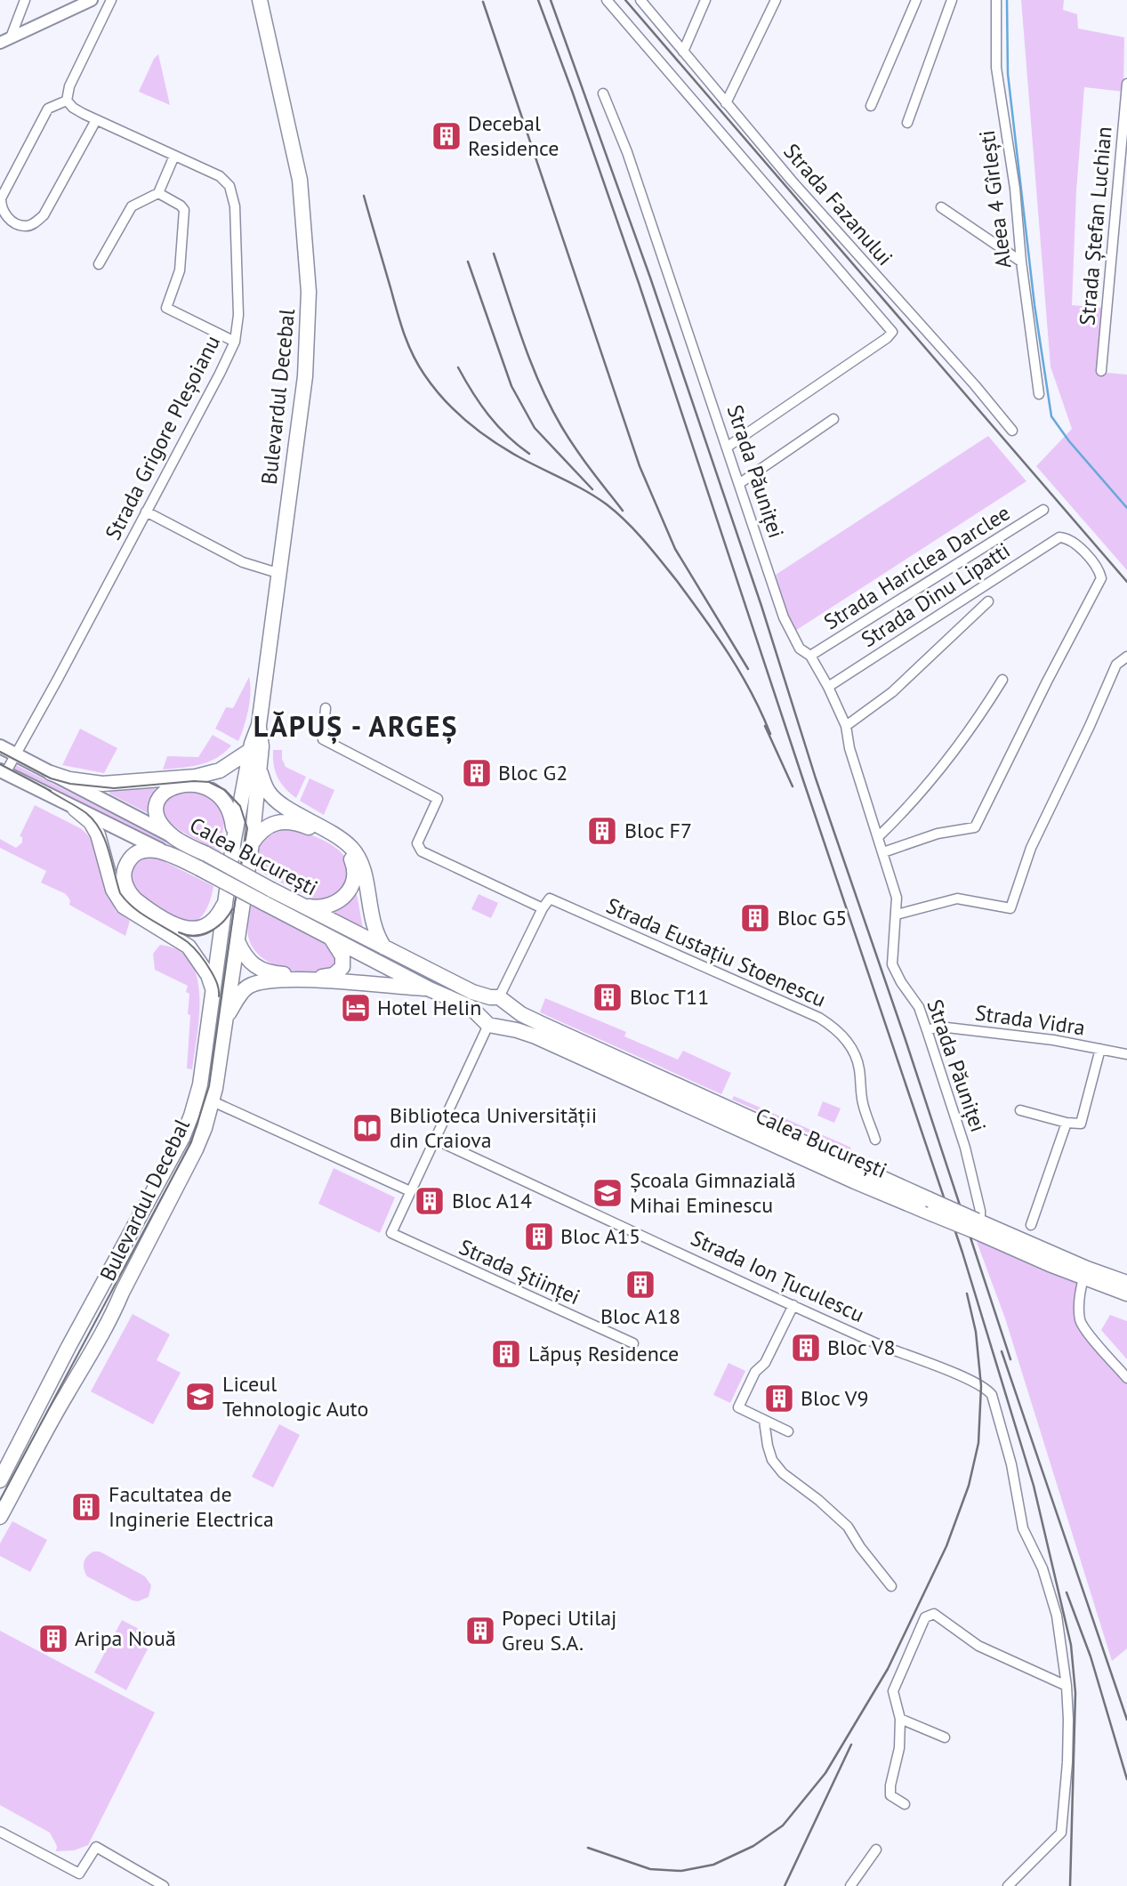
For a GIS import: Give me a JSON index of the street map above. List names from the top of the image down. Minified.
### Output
{"streets":{"main road":["Bulevardul Decebal","Calea București"],"street":["Aleea 4 Gîrlești","Strada Fazanului","Strada Ștefan Luchian","Strada Grigore Pleșoianu","Strada Păuniței","Strada Hariclea Darclee","Strada Dinu Lipatti","Strada Eustațiu Stoenescu","Strada Vidra","Strada Științei","Strada Ion Țuculescu"]},"crossings":[["Strada Grigore Pleșoianu","Calea București"],["Strada Păuniței","Strada Hariclea Darclee"],["Strada Păuniței","Strada Dinu Lipatti"],["Strada Păuniței","Calea București"],["Strada Păuniței","Strada Vidra"]],"districts":["LĂPUȘ - ARGEȘ"],"places":{"building":["Decebal Residence","Bloc G2","Bloc F7","Bloc G5","Bloc T11","Bloc A14","Bloc A15","Bloc A18","Bloc V8","Lăpuș Residence","Bloc V9","Facultatea de Inginerie Electrica","Popeci Utilaj Greu S.A.","Aripa Nouă"],"hotel":["Hotel Helin"],"library":["Biblioteca Universității din Craiova"],"school or university":["Școala Gimnazială Mihai Eminescu","Liceul Tehnologic Auto"]}}
